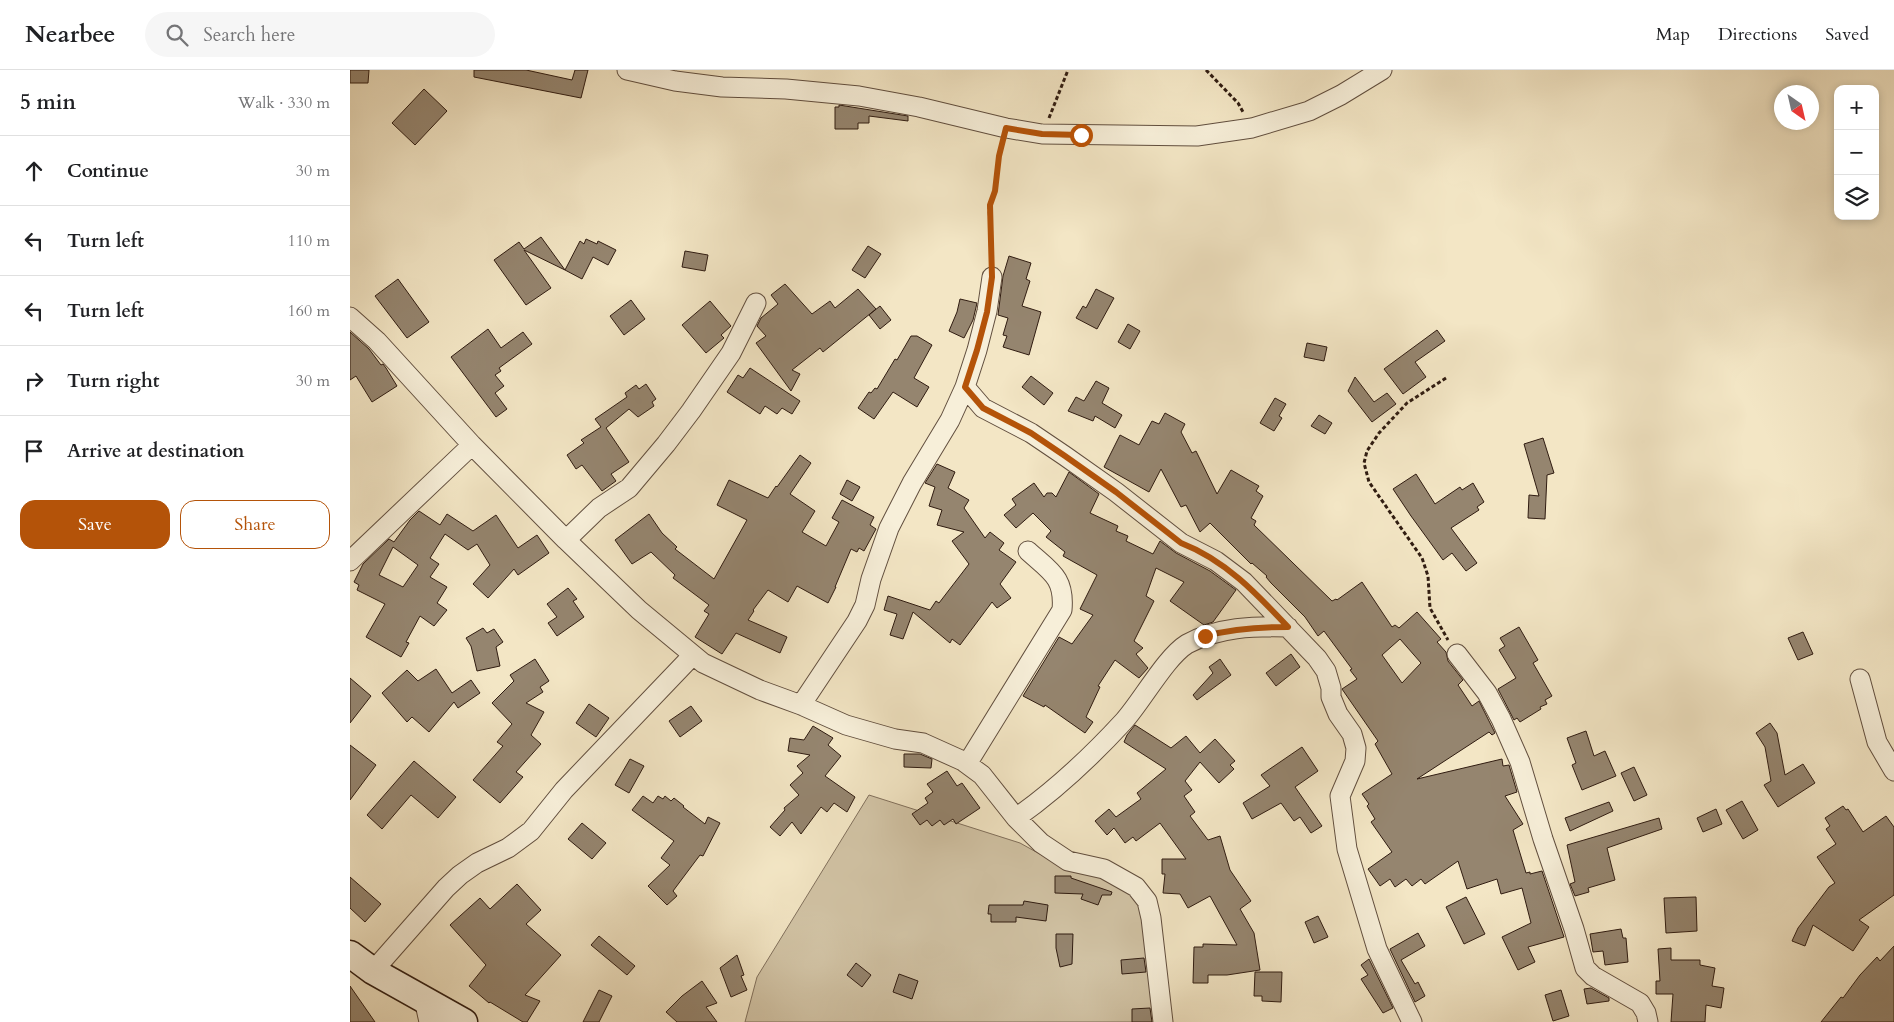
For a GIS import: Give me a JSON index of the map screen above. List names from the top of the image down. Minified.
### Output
{"north":"bottom right","page":{"header":"Nearbee","search":"Search here","nav":["Map","Directions","Saved"],"heading":["5 min","Walk · 330 m"],"map_buttons":["+","−"],"list":[["Continue","30 m"],["Turn left","110 m"],["Turn left","160 m"],["Turn right","30 m"],"Arrive at destination"],"buttons":["Save","Share"]}}
